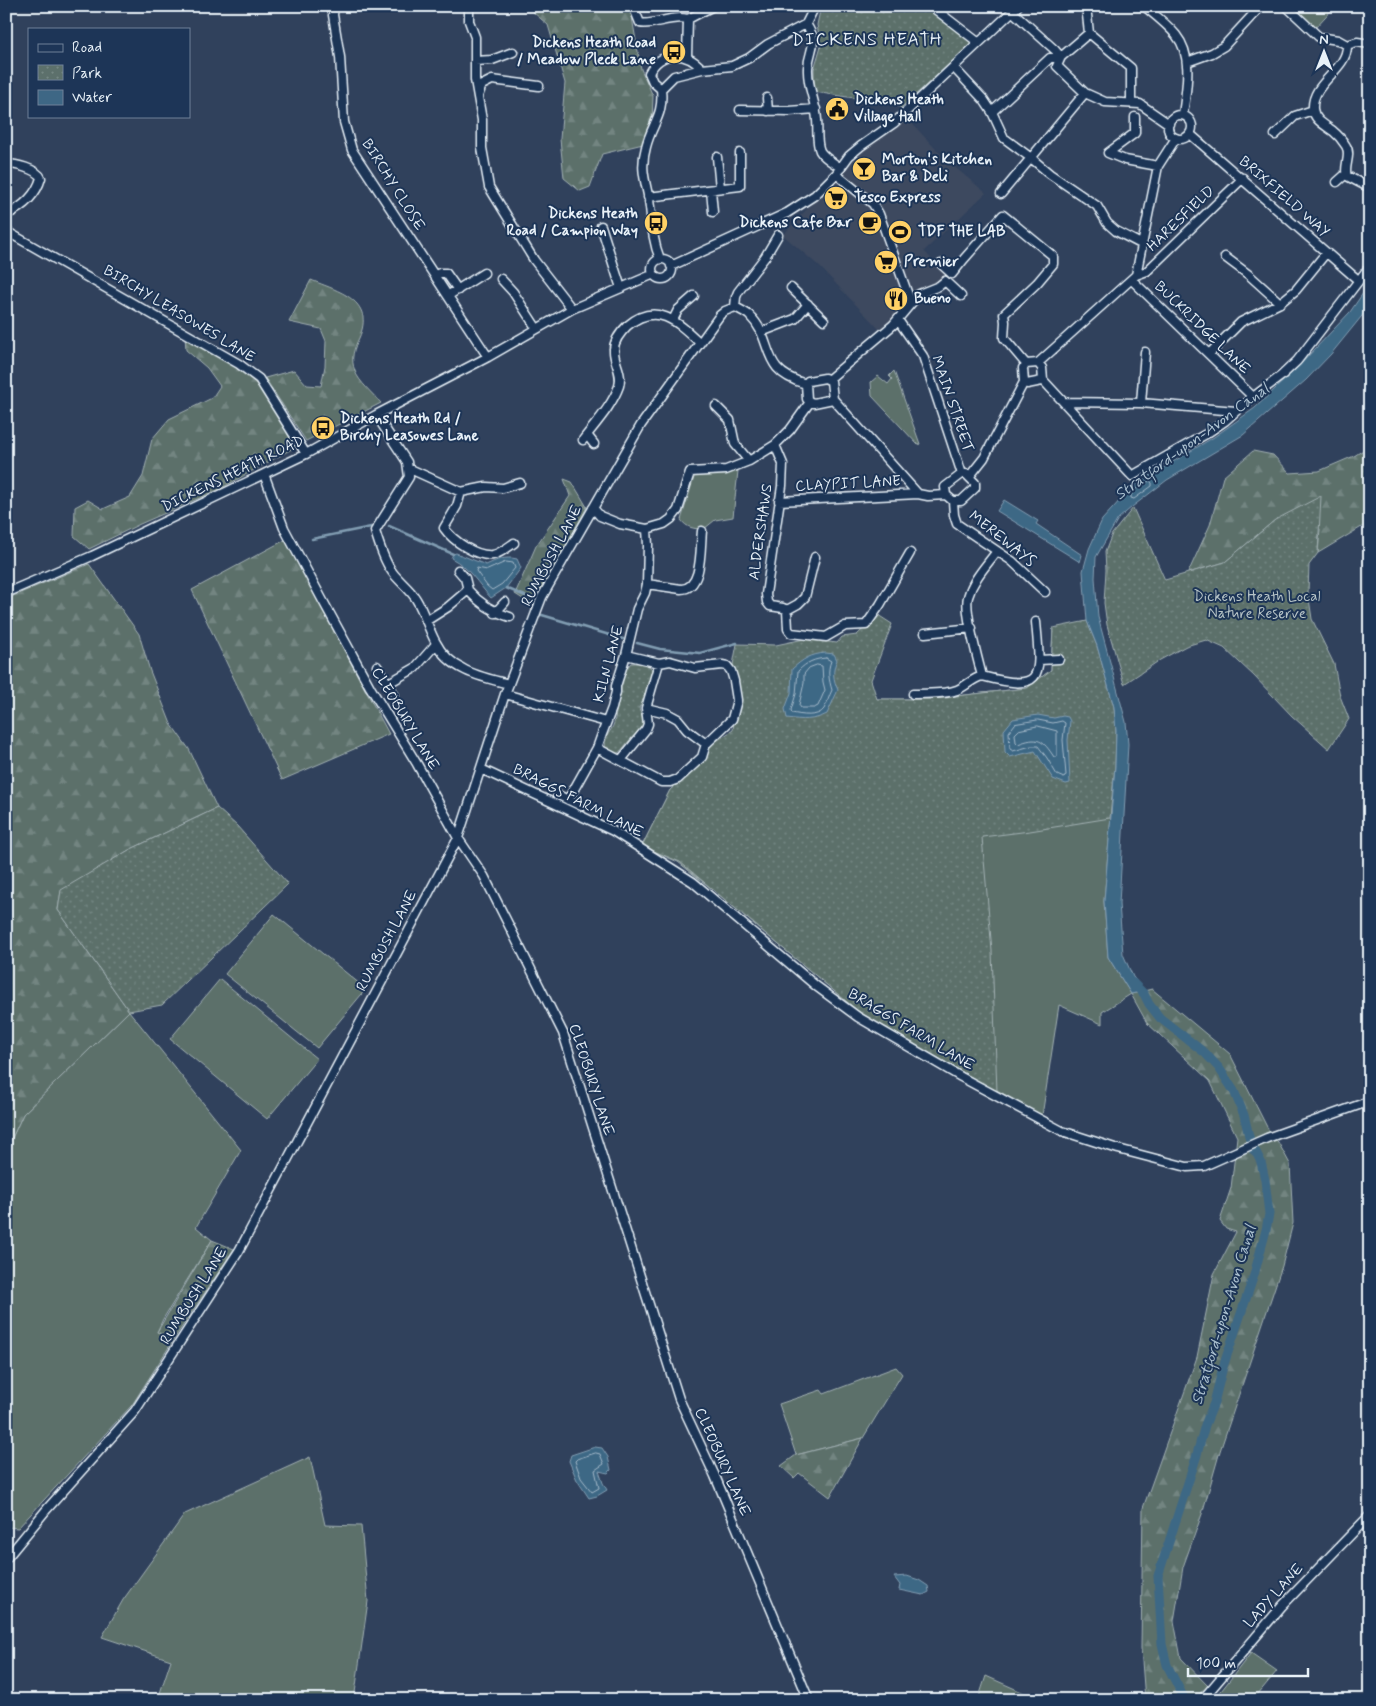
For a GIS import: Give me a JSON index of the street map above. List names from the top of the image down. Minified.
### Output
{"streets":{"street":["BIRCHY CLOSE","BRIXFIELD WAY","HARESFIELD","BIRCHY LEASOWES LANE","BUCKRIDGE LANE","MAIN STREET","DICKENS HEATH ROAD","CLAYPIT LANE","ALDERSHAWS","MEREWAYS","RUMBUSH LANE","KILN LANE","CLEOBURY LANE","BRAGGS FARM LANE","LADY LANE"]},"crossings":[["BIRCHY CLOSE","DICKENS HEATH ROAD"],["BRIXFIELD WAY","HARESFIELD"],["HARESFIELD","BUCKRIDGE LANE"],["BIRCHY LEASOWES LANE","DICKENS HEATH ROAD"],["DICKENS HEATH ROAD","CLEOBURY LANE"],["CLAYPIT LANE","ALDERSHAWS"],["RUMBUSH LANE","CLEOBURY LANE"],["RUMBUSH LANE","BRAGGS FARM LANE"]],"districts":["DICKENS HEATH"],"water":["Stratford-upon-Avon Canal"],"parks":["Dickens Heath Local Nature Reserve"],"places":{"bus stop":["Dickens Heath Road / Meadow Pleck Lane","Dickens Heath Road / Campion Way","Dickens Heath Rd / Birchy Leasowes Lane"],"public building":["Dickens Heath Village Hall"],"bar":["Morton's Kitchen Bar & Deli"],"supermarket":["Tesco Express","Premier"],"cafe":["Dickens Cafe Bar"],"sports":["TDF THE LAB"],"restaurant":["Bueno"]},"legend":["Road","Park","Water"],"scale_bar":"100 m","north":"top"}
